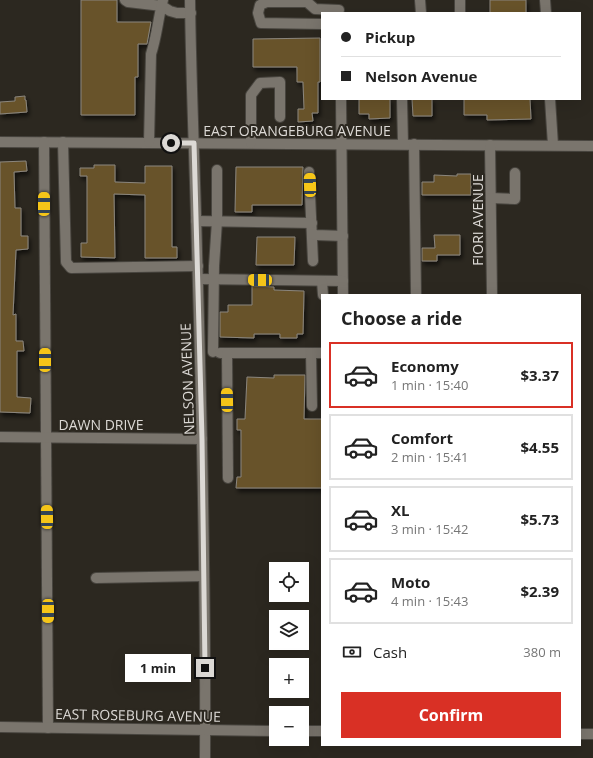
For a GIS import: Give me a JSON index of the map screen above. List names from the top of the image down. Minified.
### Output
{"streets":{"street":["EAST ORANGEBURG AVENUE","FIORI AVENUE","NELSON AVENUE","DAWN DRIVE","EAST ROSEBURG AVENUE"]},"crossings":[["EAST ORANGEBURG AVENUE","FIORI AVENUE"],["EAST ORANGEBURG AVENUE","NELSON AVENUE"],["NELSON AVENUE","DAWN DRIVE"],["NELSON AVENUE","EAST ROSEBURG AVENUE"]],"page":{"banner":["Pickup","Nelson Avenue"],"heading":"Choose a ride","list":[{"name":"Economy","note":"1 min · 15:40","value":"$3.37"},{"name":"Comfort","note":"2 min · 15:41","value":"$4.55"},{"name":"XL","note":"3 min · 15:42","value":"$5.73"},{"name":"Moto","note":"4 min · 15:43","value":"$2.39"}],"map_buttons":["+","−"],"pay":["Cash","380 m"],"bubble":"1 min","buttons":"Confirm"}}
